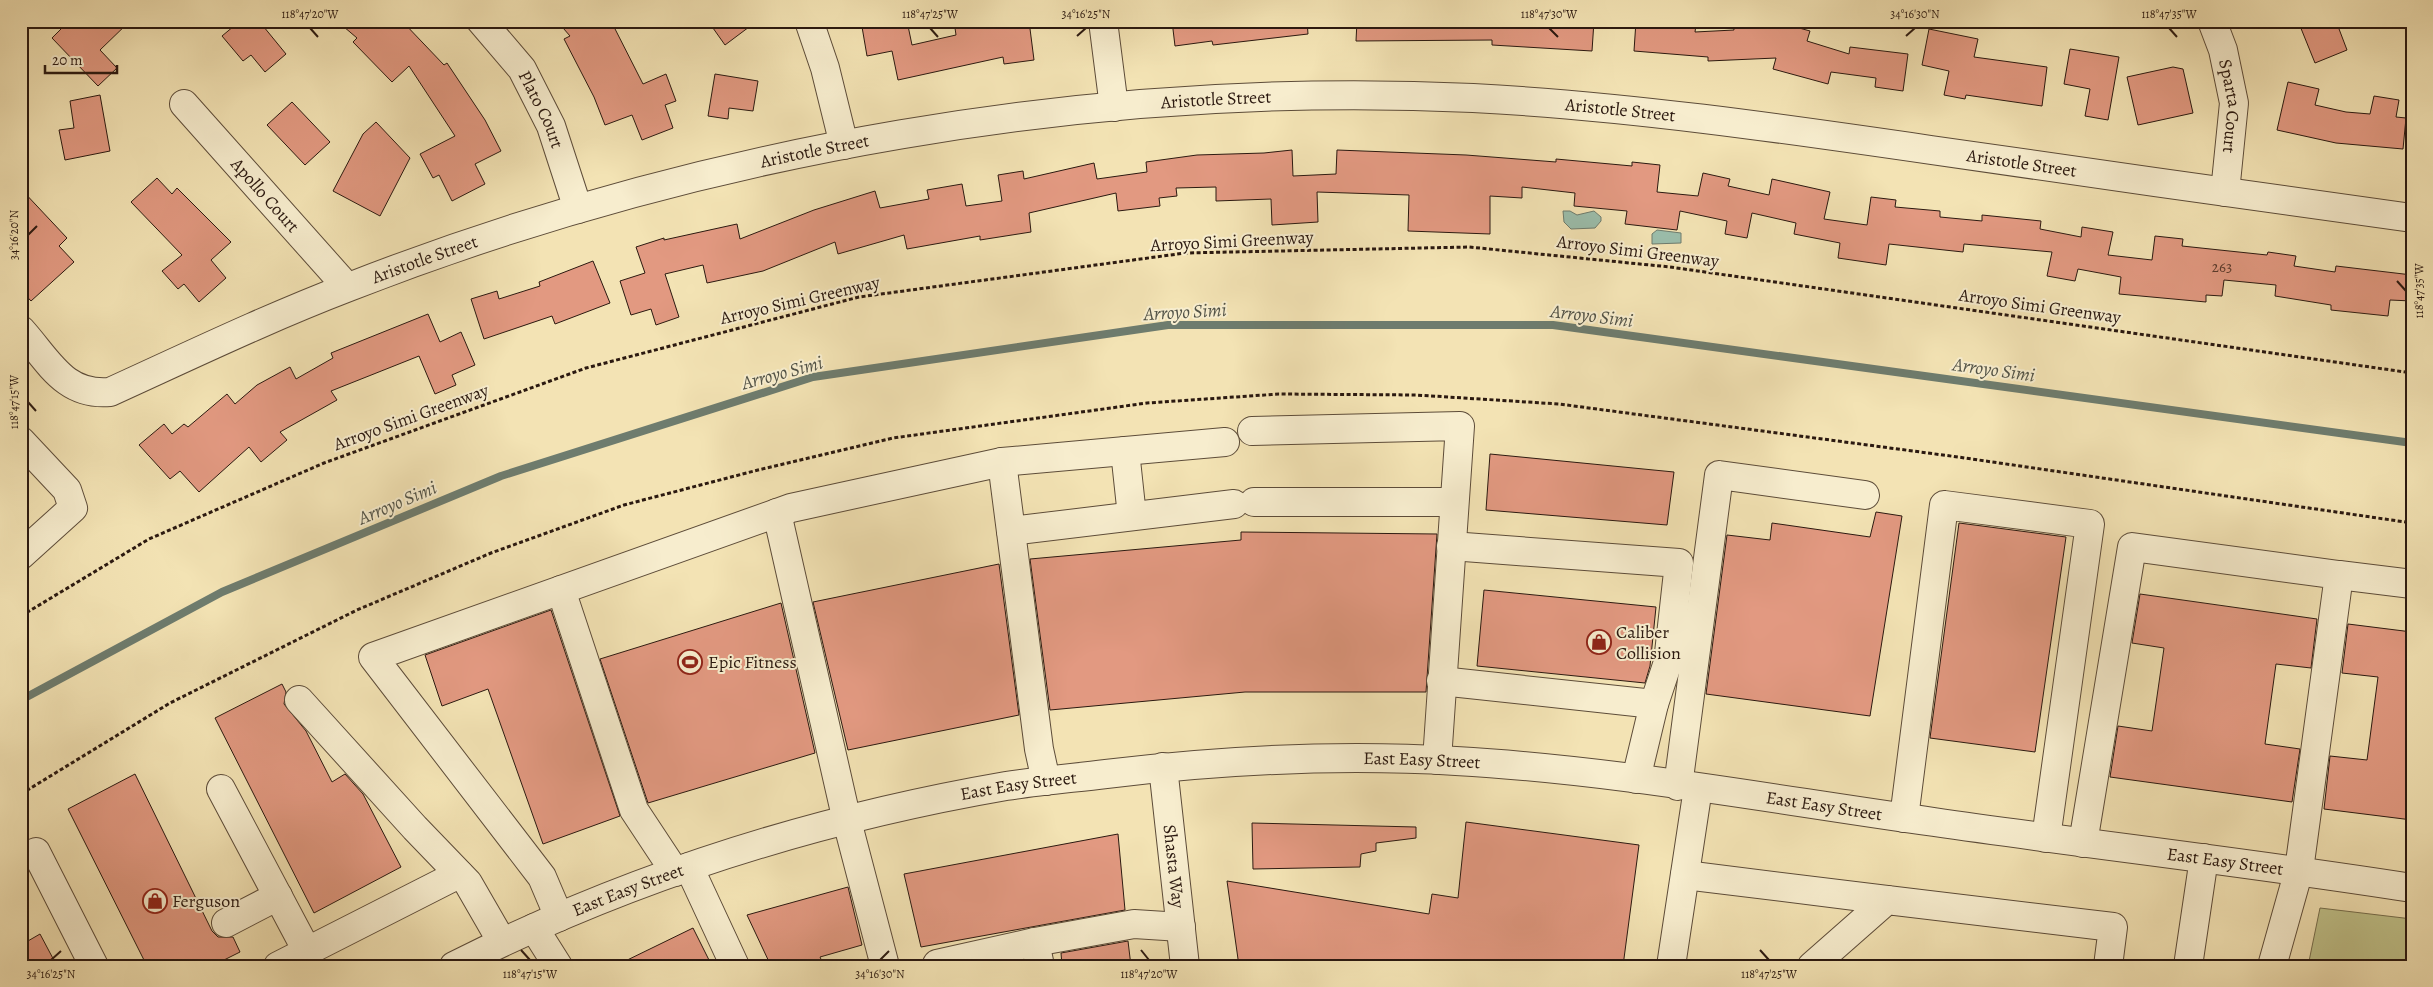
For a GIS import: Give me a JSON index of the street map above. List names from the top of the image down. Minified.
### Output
{"streets":{"street":["Aristotle Street","Sparta Court","Plato Court","Apollo Court","East Easy Street","Shasta Way"],"path":["Arroyo Simi Greenway"]},"crossings":[["Aristotle Street","Sparta Court"],["Aristotle Street","Plato Court"],["Aristotle Street","Apollo Court"],["East Easy Street","Shasta Way"]],"water":["Arroyo Simi"],"places":{"shop":["Caliber Collision","Ferguson"],"sports":["Epic Fitness"]},"house_numbers":["263"],"scale_bar":"20 m","coordinates":["118°47'20\"W","118°47'25\"W","34°16'25\"N","118°47'30\"W","34°16'30\"N","118°47'35\"W","34°16'20\"N","118°47'15\"W"]}
